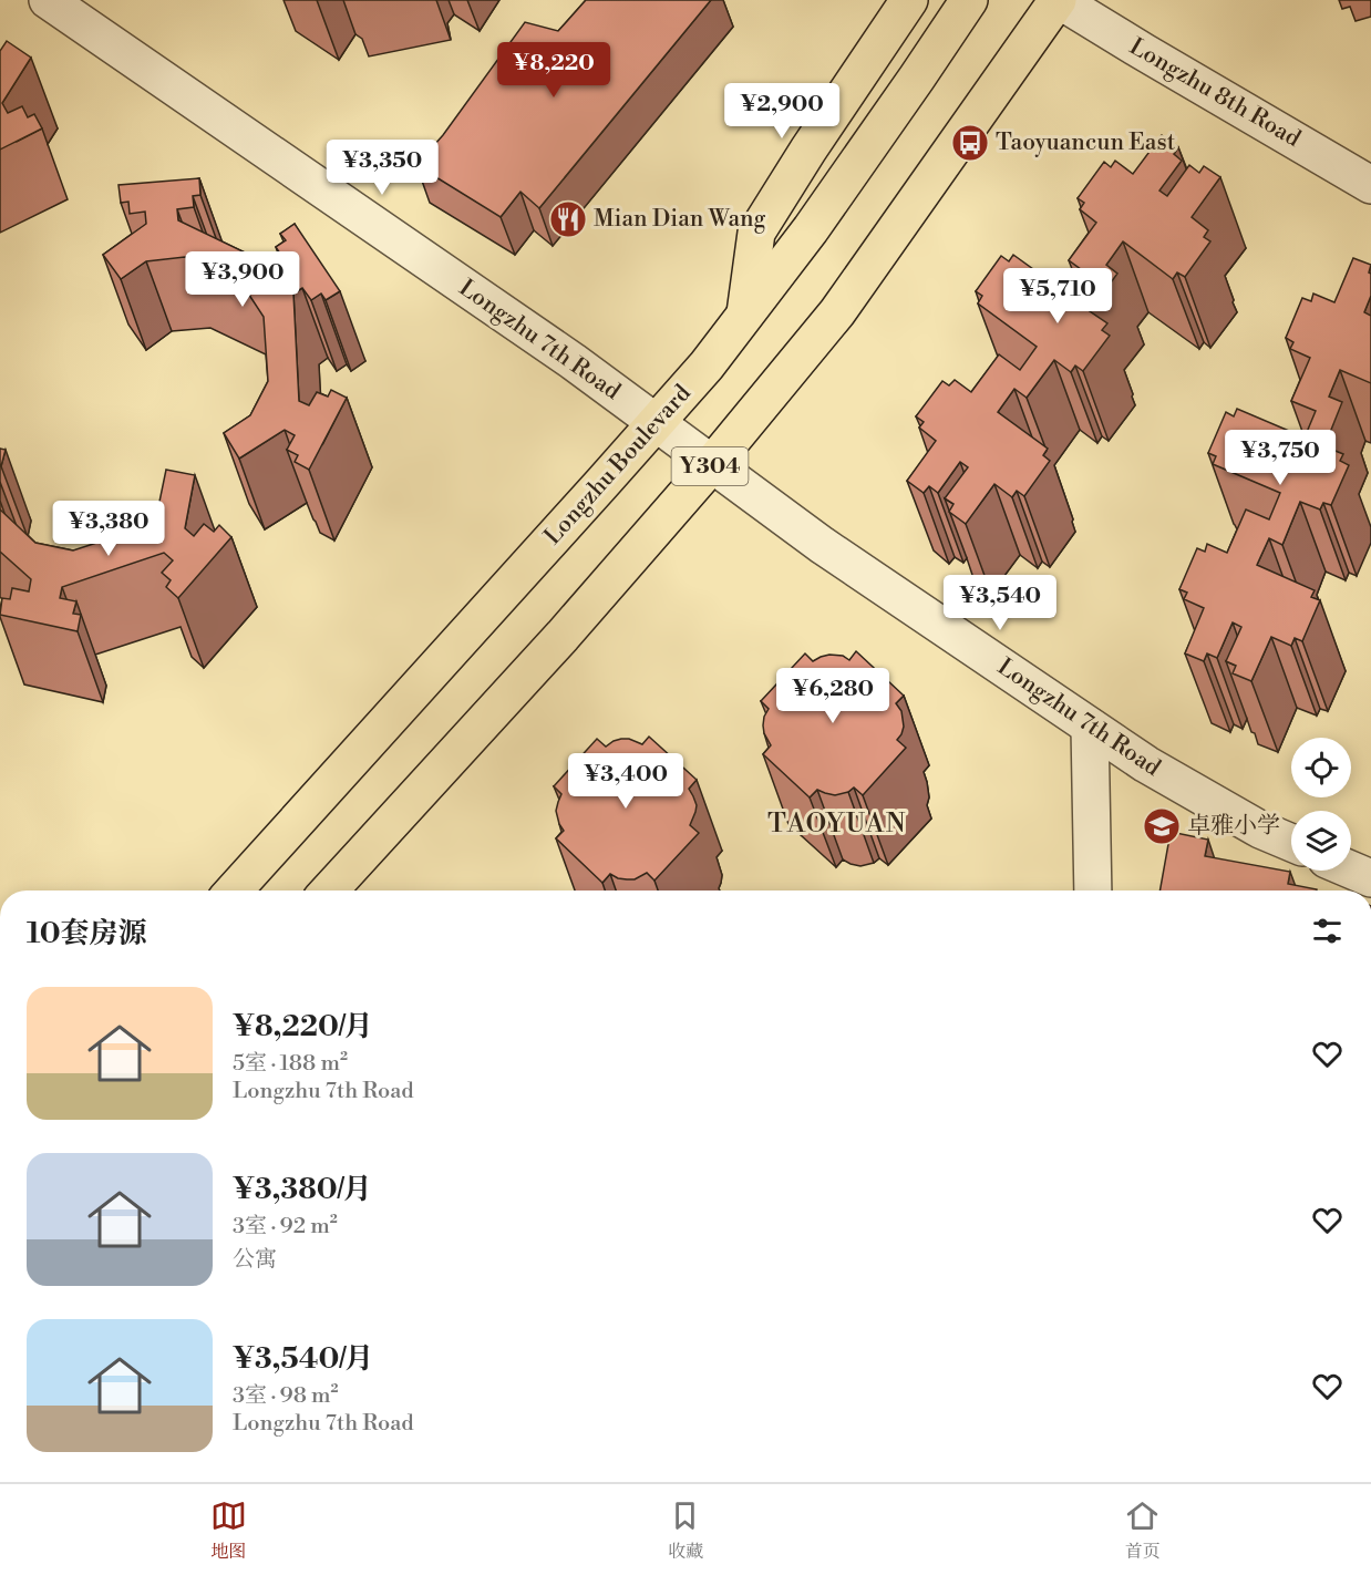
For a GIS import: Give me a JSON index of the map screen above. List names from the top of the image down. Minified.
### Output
{"streets":{"main road":["Longzhu Boulevard","Y304"],"street":["Longzhu 8th Road","Longzhu 7th Road"]},"crossings":[["Longzhu 8th Road","Y304"],["Longzhu 7th Road","Longzhu Boulevard"],["Longzhu 7th Road","Y304"]],"districts":["TAOYUAN"],"places":{"bus stop":["Taoyuancun East"],"restaurant":["Mian Dian Wang"],"school or university":["卓雅小学"]},"page":{"price":["¥8,220","¥2,900","¥3,350","¥3,900","¥5,710","¥3,750","¥3,380","¥3,540","¥6,280","¥3,400"],"heading":"10套房源","list":[{"name":"¥8,220/月","note":"5室 · 188 m² · Longzhu 7th Road"},{"name":"¥3,380/月","note":"3室 · 92 m² · 公寓"},{"name":"¥3,540/月","note":"3室 · 98 m² · Longzhu 7th Road"}],"tabs":["地图","收藏","首页"]}}
